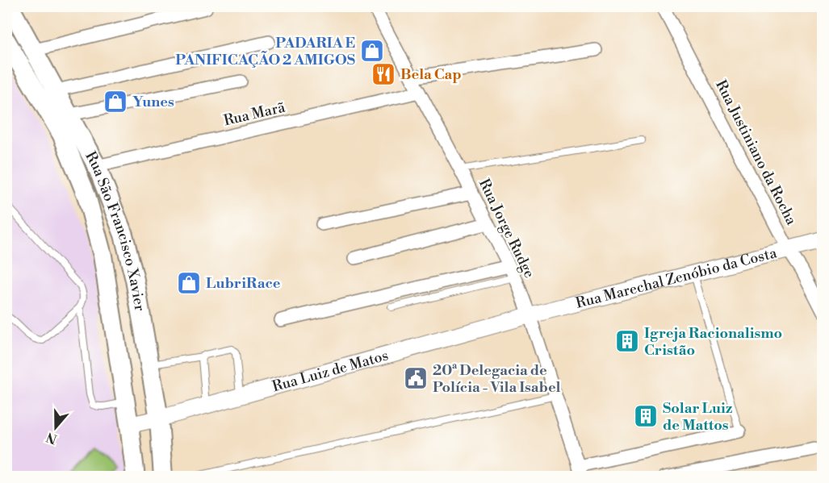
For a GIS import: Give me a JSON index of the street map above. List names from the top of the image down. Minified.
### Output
{"streets":{"main road":["Rua São Francisco Xavier"],"street":["Rua Marã","Rua Justiniano da Rocha","Rua Jorge Rudge","Rua Marechal Zenóbio da Costa","Rua Luiz de Matos"]},"crossings":[["Rua Marã","Rua Jorge Rudge"],["Rua Marã","Rua São Francisco Xavier"],["Rua Justiniano da Rocha","Rua Marechal Zenóbio da Costa"],["Rua Jorge Rudge","Rua Marechal Zenóbio da Costa"],["Rua Jorge Rudge","Rua Luiz de Matos"],["Rua São Francisco Xavier","Rua Luiz de Matos"],["Rua Marechal Zenóbio da Costa","Rua Luiz de Matos"]],"places":{"shop":["PADARIA E PANIFICAÇÃO 2 AMIGOS","Yunes","LubriRace"],"restaurant":["Bela Cap"],"building":["Igreja Racionalismo Cristão","Solar Luiz de Mattos"],"public building":["20ª Delegacia de Polícia - Vila Isabel"]},"north":"bottom"}
